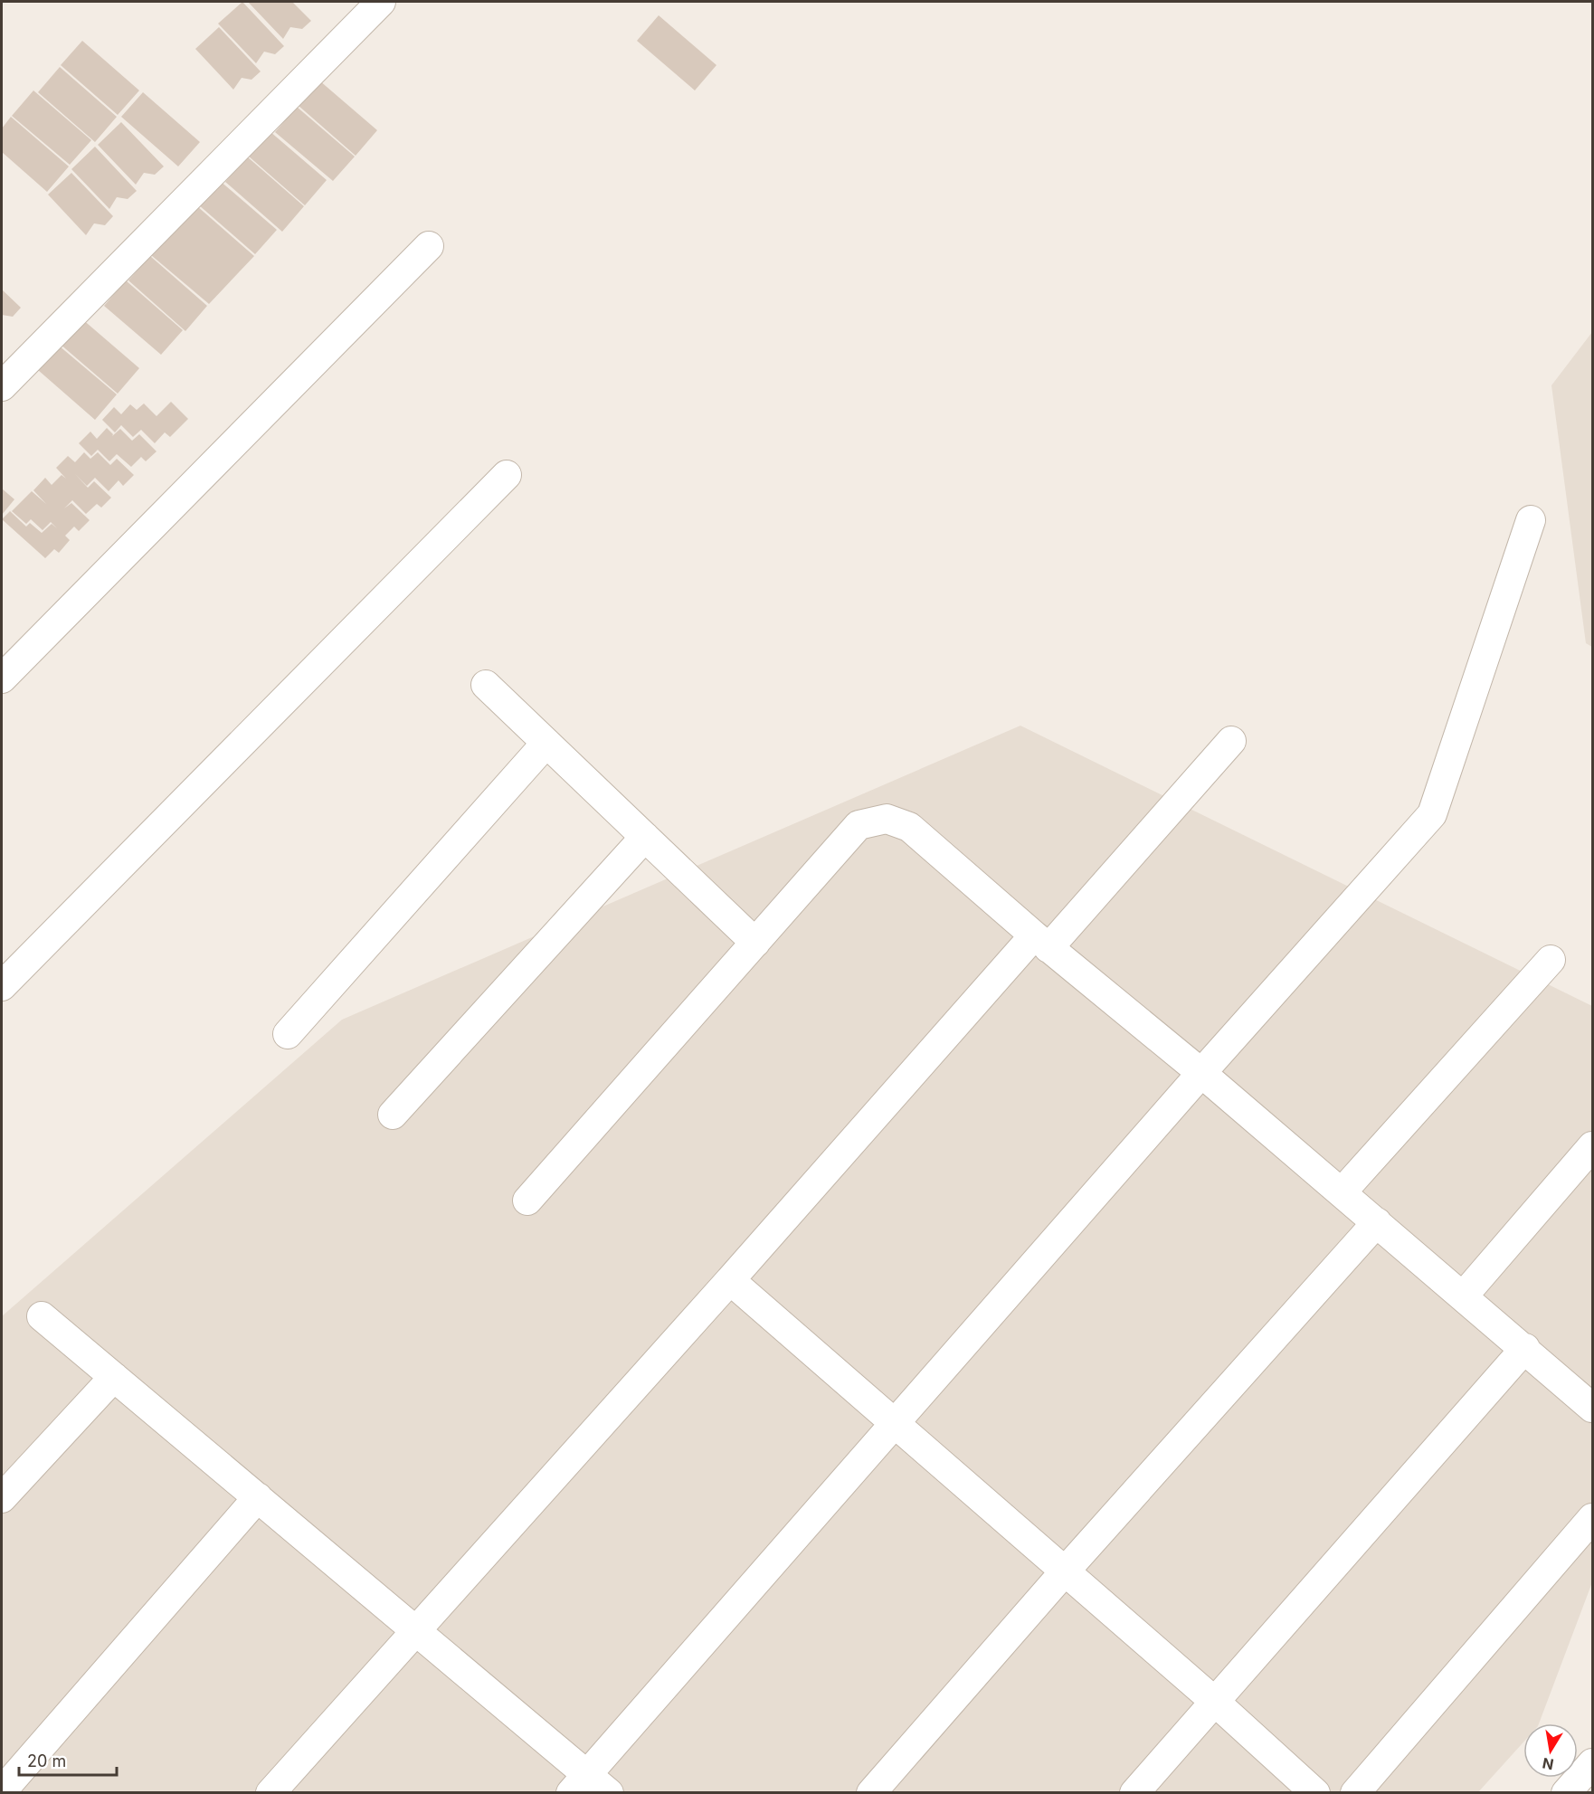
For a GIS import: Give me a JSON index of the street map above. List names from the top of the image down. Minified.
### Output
{"scale_bar":"20 m","north":"bottom"}
